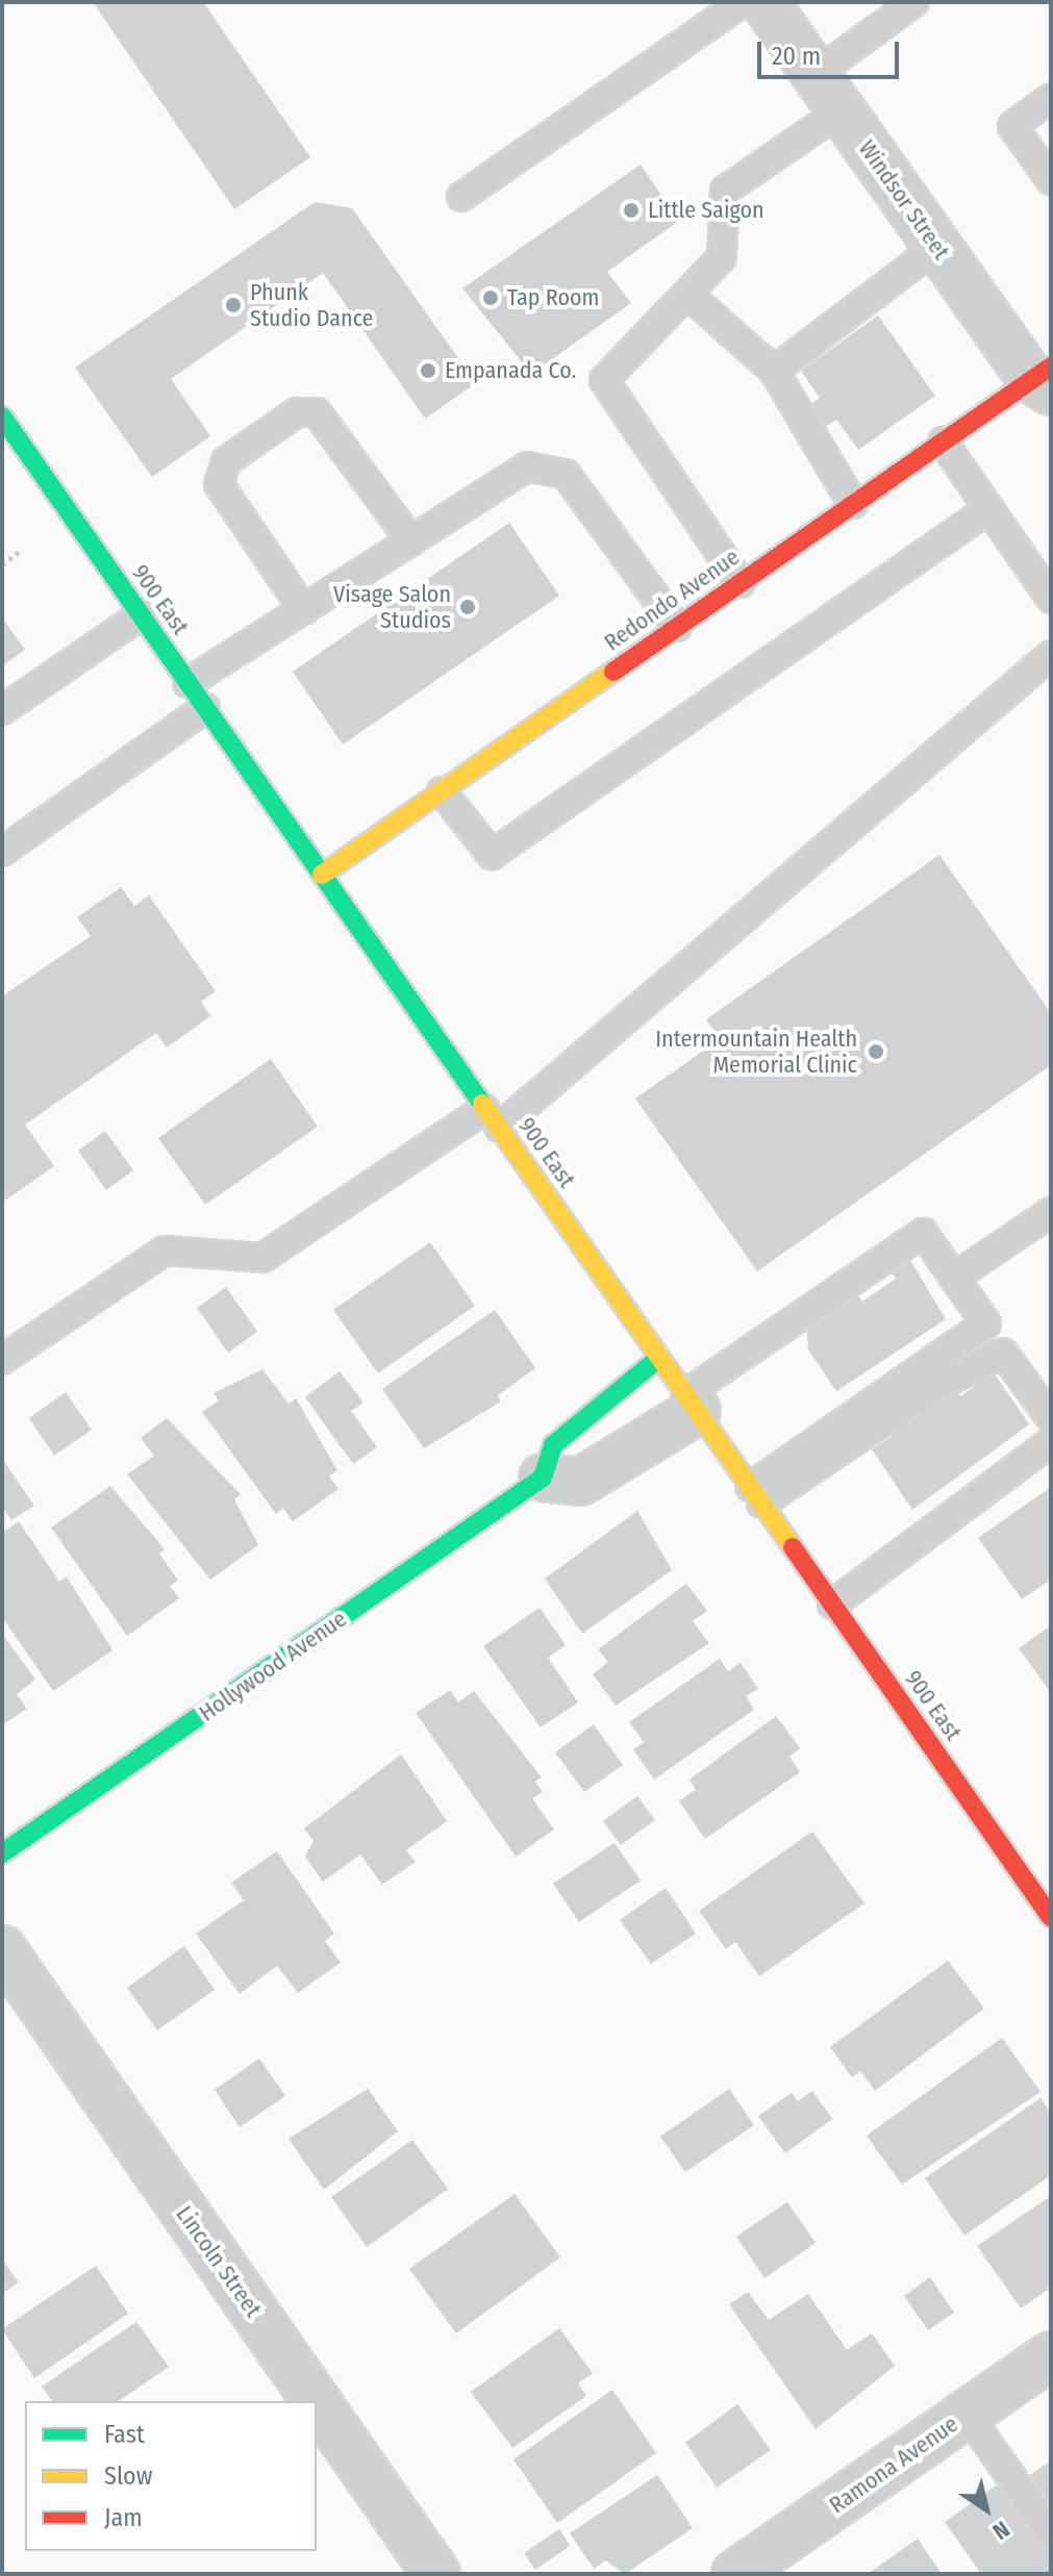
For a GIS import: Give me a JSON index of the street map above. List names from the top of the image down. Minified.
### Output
{"streets":{"street":["Windsor Street","900 East","Redondo Avenue","Hollywood Avenue","Lincoln Street","Ramona Avenue"]},"crossings":[["Windsor Street","Redondo Avenue"],["900 East","Redondo Avenue"]],"places":["Little Saigon","Tap Room","Phunk Studio Dance","Empanada Co.","Visage Salon Studios","Intermountain Health Memorial Clinic"],"legend":["Fast","Slow","Jam"],"scale_bar":"20 m","north":"bottom right"}
